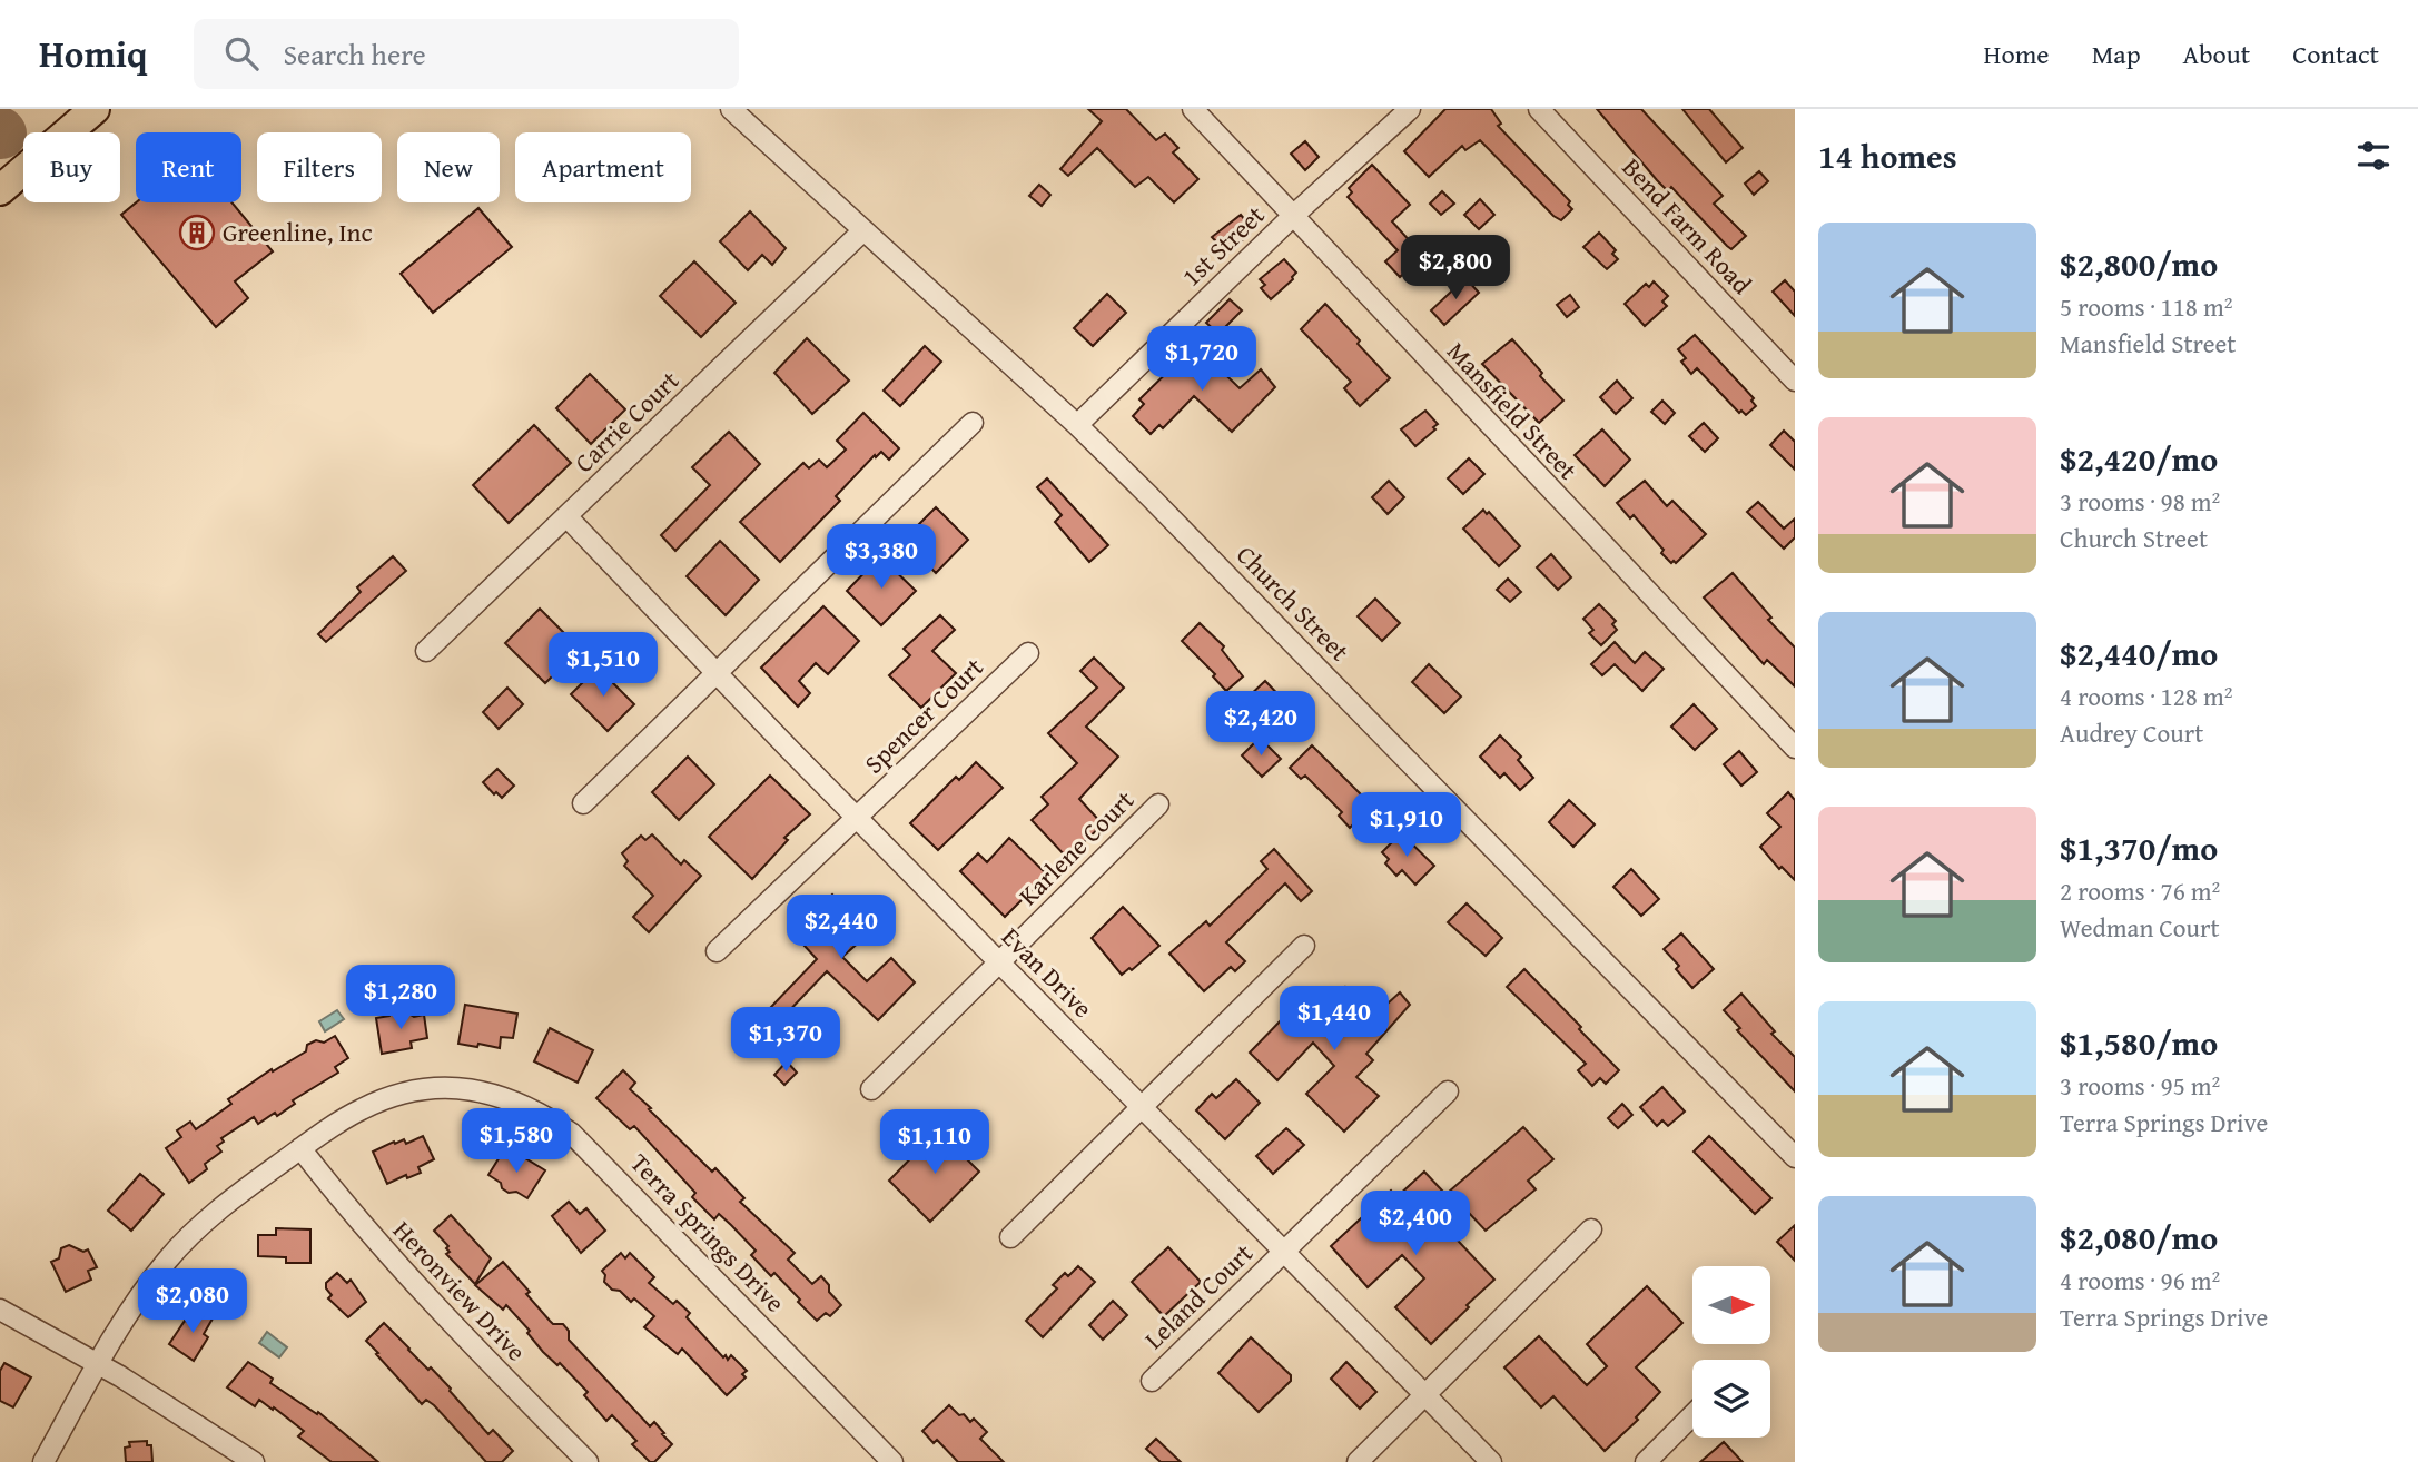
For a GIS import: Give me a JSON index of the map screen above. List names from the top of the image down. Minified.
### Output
{"streets":{"street":["Bend Farm Road","1st Street","Mansfield Street","Carrie Court","Church Street","Spencer Court","Karlene Court","Evan Drive","Terra Springs Drive","Heronview Drive","Leland Court"]},"crossings":[["1st Street","Mansfield Street"],["1st Street","Church Street"],["Carrie Court","Church Street"],["Carrie Court","Evan Drive"],["Spencer Court","Evan Drive"],["Karlene Court","Evan Drive"],["Evan Drive","Leland Court"],["Terra Springs Drive","Heronview Drive"]],"places":{"building":["Greenline, Inc"]},"north":"right","page":{"header":"Homiq","search":"Search here","nav":["Home","Map","About","Contact"],"heading":"14 homes","chip":["Buy","Rent","Filters","New","Apartment"],"list":[{"name":"$2,800/mo","note":"5 rooms · 118 m² · Mansfield Street"},{"name":"$2,420/mo","note":"3 rooms · 98 m² · Church Street"},{"name":"$2,440/mo","note":"4 rooms · 128 m² · Audrey Court"},{"name":"$1,370/mo","note":"2 rooms · 76 m² · Wedman Court"},{"name":"$1,580/mo","note":"3 rooms · 95 m² · Terra Springs Drive"},{"name":"$2,080/mo","note":"4 rooms · 96 m² · Terra Springs Drive"}],"price":["$2,800","$1,720","$3,380","$1,510","$2,420","$1,910","$2,440","$1,280","$1,440","$1,370","$1,580","$1,110","$2,400","$2,080"]}}
